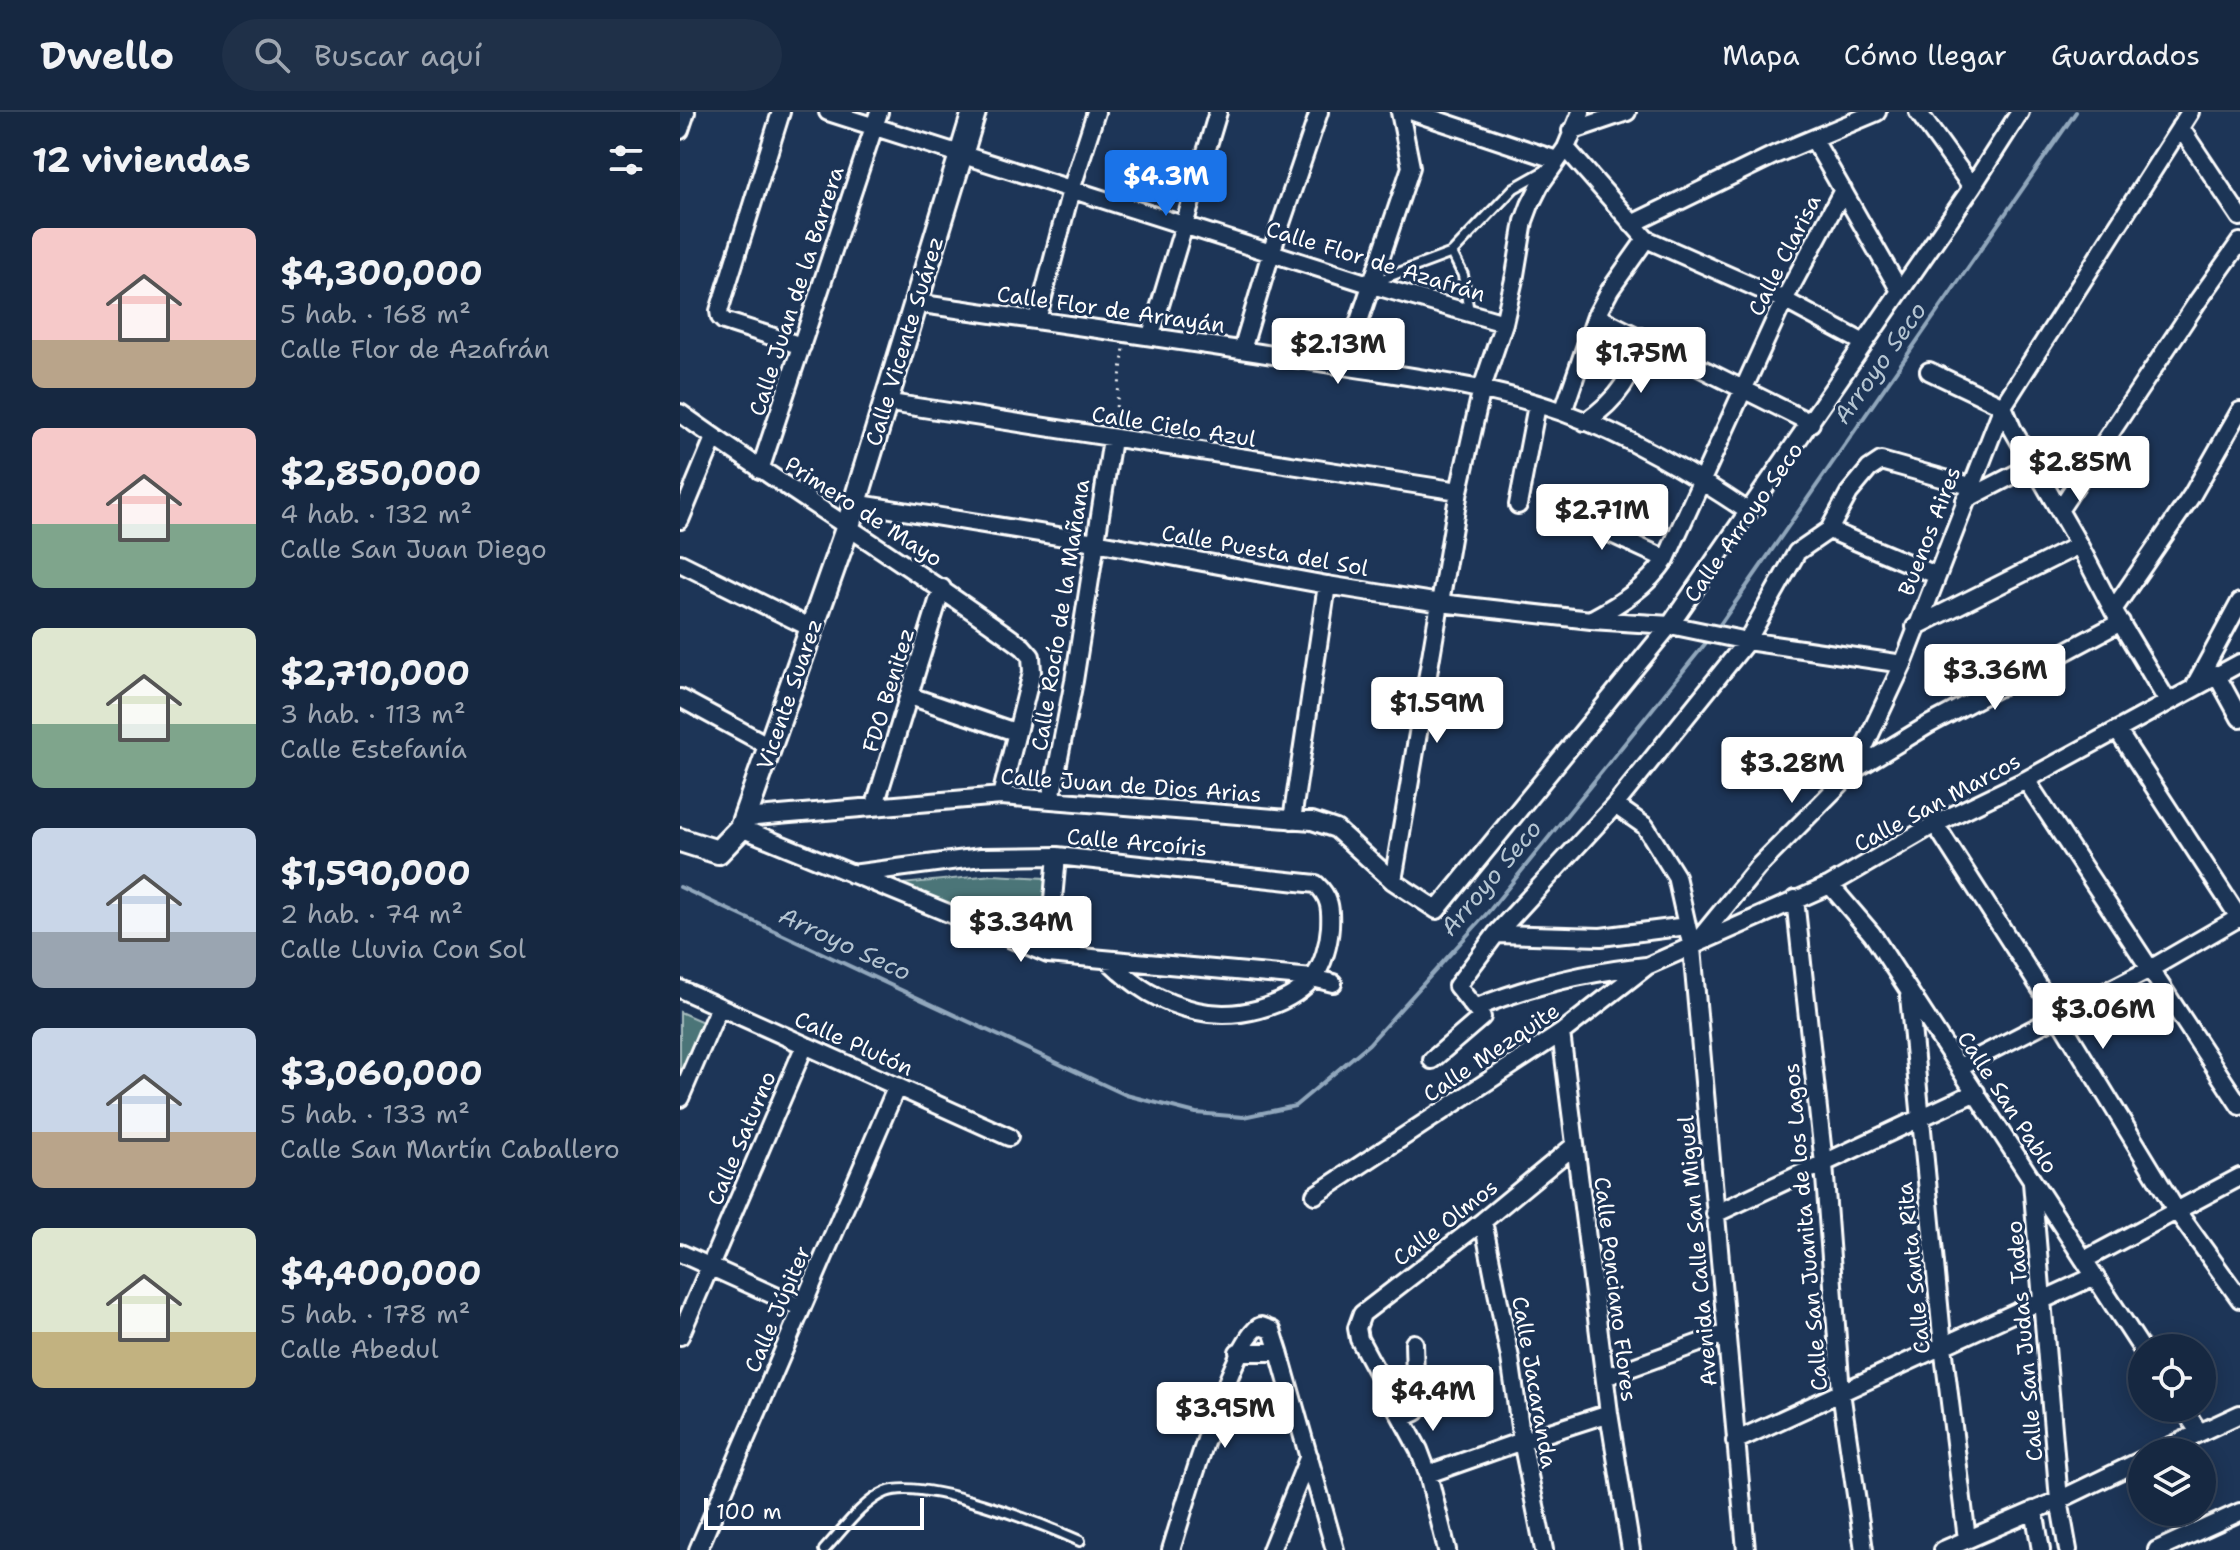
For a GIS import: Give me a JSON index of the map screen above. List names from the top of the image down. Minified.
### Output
{"streets":{"street":["Calle Clarisa","Calle Flor de Azafrán","Calle Juan de la Barrera","Calle Flor de Arrayán","Calle Vicente Suárez","Calle Cielo Azul","Primero de Mayo","Calle Arroyo Seco","Buenos Aires","Calle Puesta del Sol","Calle Rocío de la Mañana","FDO Benitez","Vicente Suarez","Calle Juan de Dios Arias","Calle San Marcos","Calle Arcoíris","Calle Plutón","Calle Mezquite","Calle San Pablo","Calle Saturno","Calle Olmos","Calle San Juanita de los Lagos","Avenida Calle San Miguel","Calle Santa Rita","Calle Ponciano Flores","Calle Júpiter","Calle San Judas Tadeo","Calle Jacaranda"]},"crossings":[["Calle Clarisa","Calle Flor de Arrayán"],["Calle Clarisa","Calle Puesta del Sol"],["Calle Flor de Azafrán","Calle Juan de la Barrera"],["Calle Flor de Azafrán","Calle Vicente Suárez"],["Calle Juan de la Barrera","Primero de Mayo"],["Calle Flor de Arrayán","Calle Vicente Suárez"],["Calle Flor de Arrayán","Calle Arroyo Seco"],["Calle Vicente Suárez","Calle Cielo Azul"],["Calle Vicente Suárez","Primero de Mayo"],["Calle Vicente Suárez","Calle Puesta del Sol"],["Calle Vicente Suárez","Vicente Suarez"],["Calle Cielo Azul","Calle Rocío de la Mañana"],["Primero de Mayo","FDO Benitez"],["Primero de Mayo","Vicente Suarez"],["Calle Arroyo Seco","Calle Puesta del Sol"],["Calle Arroyo Seco","Calle Juan de Dios Arias"],["Buenos Aires","Calle Puesta del Sol"],["Buenos Aires","Calle San Marcos"],["Buenos Aires","Calle Mezquite"],["Buenos Aires","Avenida Calle San Miguel"],["Calle Puesta del Sol","Calle Rocío de la Mañana"],["Calle Rocío de la Mañana","Calle Juan de Dios Arias"],["FDO Benitez","Calle Juan de Dios Arias"],["Vicente Suarez","Calle Juan de Dios Arias"],["Calle San Marcos","Calle Mezquite"],["Calle San Marcos","Calle San Pablo"],["Calle San Marcos","Calle San Juanita de los Lagos"],["Calle San Marcos","Avenida Calle San Miguel"],["Calle Plutón","Calle Saturno"],["Calle Plutón","Calle Júpiter"],["Calle Mezquite","Avenida Calle San Miguel"],["Calle Mezquite","Calle Ponciano Flores"],["Calle San Pablo","Calle Santa Rita"],["Calle San Pablo","Calle San Judas Tadeo"],["Calle Olmos","Calle Ponciano Flores"],["Calle Olmos","Calle Jacaranda"]],"water":["Arroyo Seco"],"scale_bar":"100 m","page":{"header":"Dwello","search":"Buscar aquí","nav":["Mapa","Cómo llegar","Guardados"],"heading":"12 viviendas","price":["$4.3M","$2.13M","$1.75M","$2.85M","$2.71M","$3.36M","$1.59M","$3.28M","$3.34M","$3.06M","$4.4M","$3.95M"],"list":[{"name":"$4,300,000","note":"5 hab. · 168 m² · Calle Flor de Azafrán"},{"name":"$2,850,000","note":"4 hab. · 132 m² · Calle San Juan Diego"},{"name":"$2,710,000","note":"3 hab. · 113 m² · Calle Estefanía"},{"name":"$1,590,000","note":"2 hab. · 74 m² · Calle Lluvia Con Sol"},{"name":"$3,060,000","note":"5 hab. · 133 m² · Calle San Martín Caballero"},{"name":"$4,400,000","note":"5 hab. · 178 m² · Calle Abedul"}],"scale":"100 m"}}
